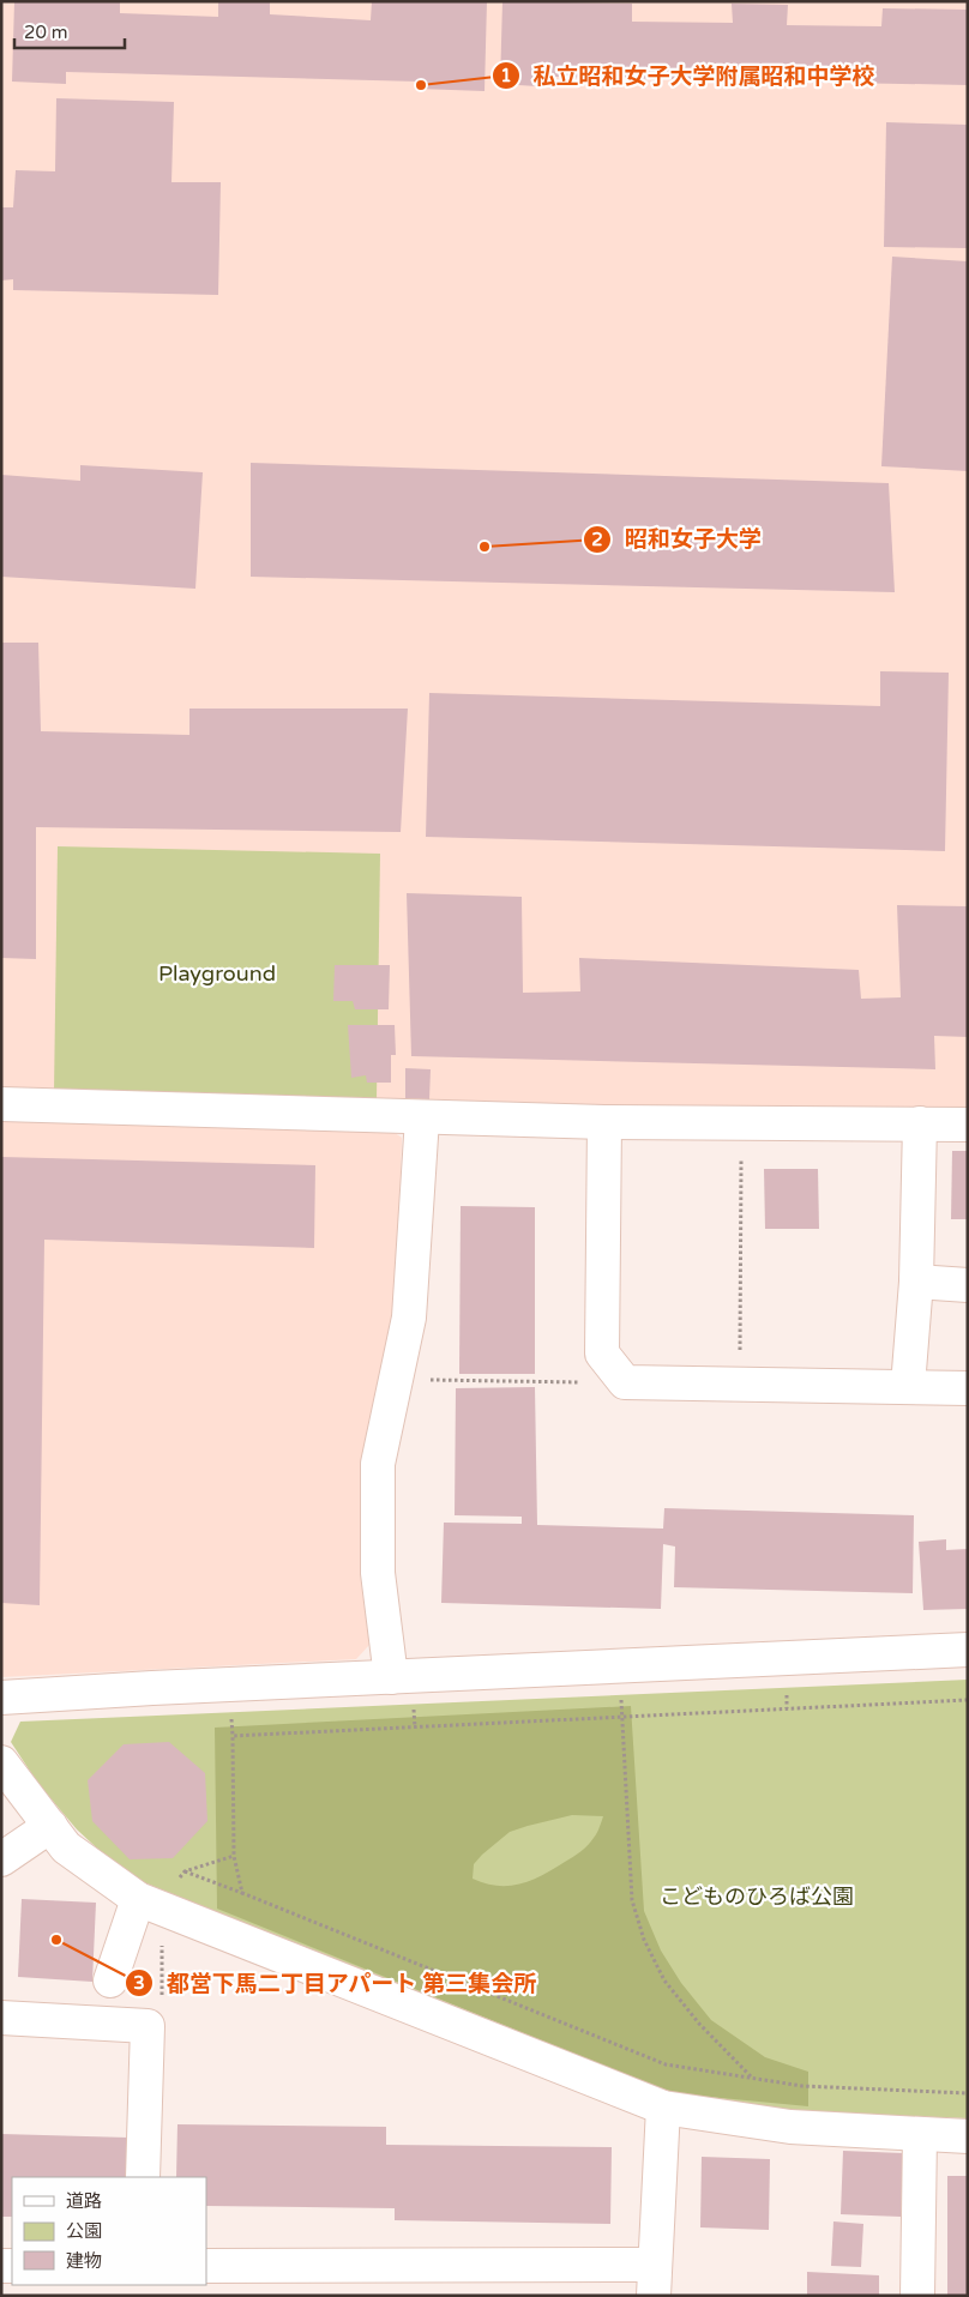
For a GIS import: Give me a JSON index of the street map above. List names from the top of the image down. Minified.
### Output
{"parks":["Playground","こどものひろば公園"],"places":["私立昭和女子大学附属昭和中学校","昭和女子大学","都営下馬二丁目アパート 第三集会所"],"legend":["道路","公園","建物"],"scale_bar":"20 m"}
